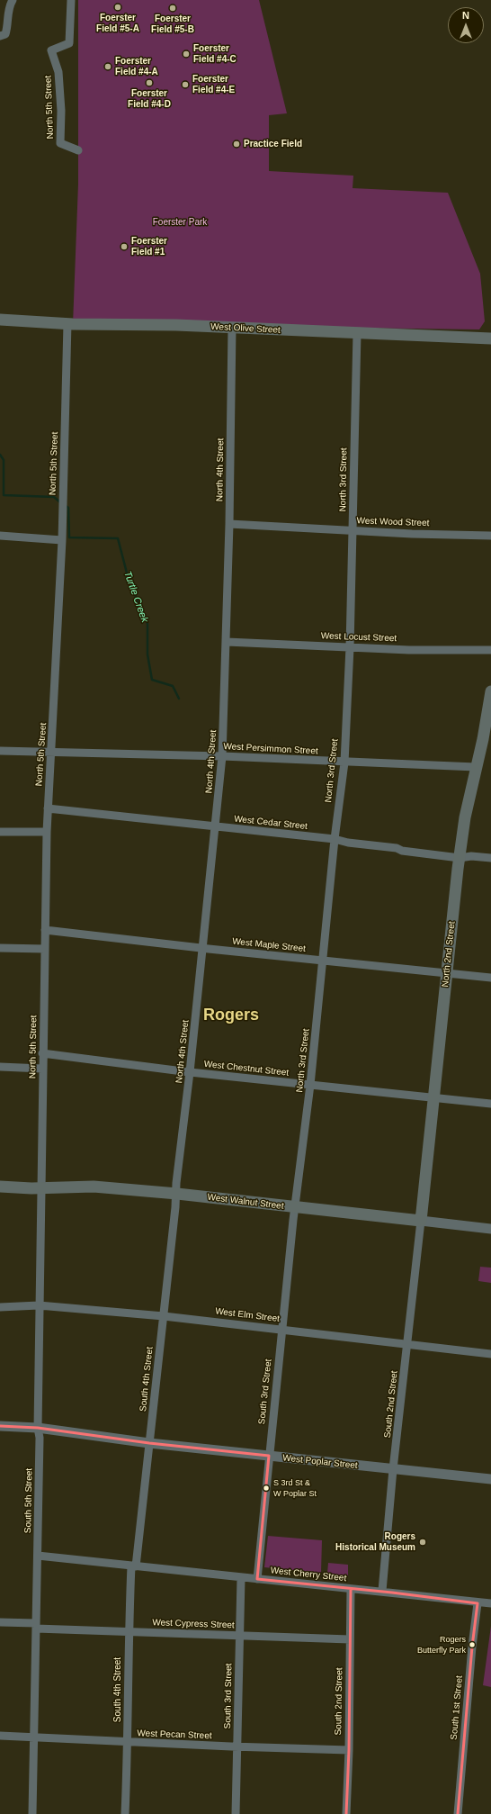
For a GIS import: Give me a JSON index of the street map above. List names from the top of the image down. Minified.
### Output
{"streets":{"main road":["West Olive Street","North 2nd Street","West Walnut Street"],"street":["North 5th Street","North 4th Street","North 3rd Street","West Wood Street","West Locust Street","West Persimmon Street","West Cedar Street","West Maple Street","West Chestnut Street","West Elm Street","South 4th Street","South 3rd Street","South 2nd Street","West Poplar Street","South 5th Street","West Cherry Street","West Cypress Street","South 1st Street","West Pecan Street"]},"crossings":[["North 5th Street","West Olive Street"],["North 5th Street","West Persimmon Street"],["North 5th Street","West Cedar Street"],["North 5th Street","West Maple Street"],["North 5th Street","West Chestnut Street"],["North 5th Street","West Walnut Street"],["North 5th Street","South 5th Street"],["West Olive Street","North 4th Street"],["West Olive Street","North 3rd Street"],["North 4th Street","West Wood Street"],["North 4th Street","West Locust Street"],["North 4th Street","West Persimmon Street"],["North 4th Street","West Cedar Street"],["North 4th Street","West Maple Street"],["North 4th Street","West Chestnut Street"],["North 4th Street","West Walnut Street"],["North 4th Street","South 4th Street"],["North 3rd Street","West Wood Street"],["North 3rd Street","West Locust Street"],["North 3rd Street","West Persimmon Street"],["North 3rd Street","West Cedar Street"],["North 3rd Street","West Maple Street"],["North 3rd Street","West Chestnut Street"],["North 3rd Street","West Walnut Street"],["North 3rd Street","South 3rd Street"],["West Persimmon Street","North 2nd Street"],["West Cedar Street","North 2nd Street"],["West Maple Street","North 2nd Street"],["North 2nd Street","West Chestnut Street"],["North 2nd Street","West Walnut Street"],["North 2nd Street","South 2nd Street"],["West Walnut Street","South 4th Street"],["West Walnut Street","South 3rd Street"],["West Walnut Street","South 2nd Street"],["West Walnut Street","South 5th Street"],["West Elm Street","South 4th Street"],["West Elm Street","South 3rd Street"],["West Elm Street","South 2nd Street"],["West Elm Street","South 5th Street"],["South 4th Street","West Poplar Street"],["South 4th Street","West Cherry Street"],["South 4th Street","West Cypress Street"],["South 4th Street","West Pecan Street"],["South 3rd Street","West Poplar Street"],["South 3rd Street","West Cherry Street"],["South 3rd Street","West Cypress Street"],["South 3rd Street","West Pecan Street"],["South 2nd Street","West Poplar Street"],["South 2nd Street","West Cherry Street"],["South 2nd Street","West Cypress Street"],["South 2nd Street","West Pecan Street"],["West Poplar Street","South 5th Street"],["South 5th Street","West Cherry Street"],["South 5th Street","West Cypress Street"],["South 5th Street","West Pecan Street"],["West Cherry Street","South 1st Street"]],"districts":["Rogers"],"water":["Turtle Creek"],"parks":["Foerster Park"],"places":["Foerster Field #5-A","Foerster Field #5-B","Foerster Field #4-C","Foerster Field #4-A","Foerster Field #4-D","Foerster Field #4-E","Practice Field","Foerster Field #1","S 3rd St & W Poplar St","Rogers Historical Museum","Rogers Butterfly Park"],"north":"top"}
